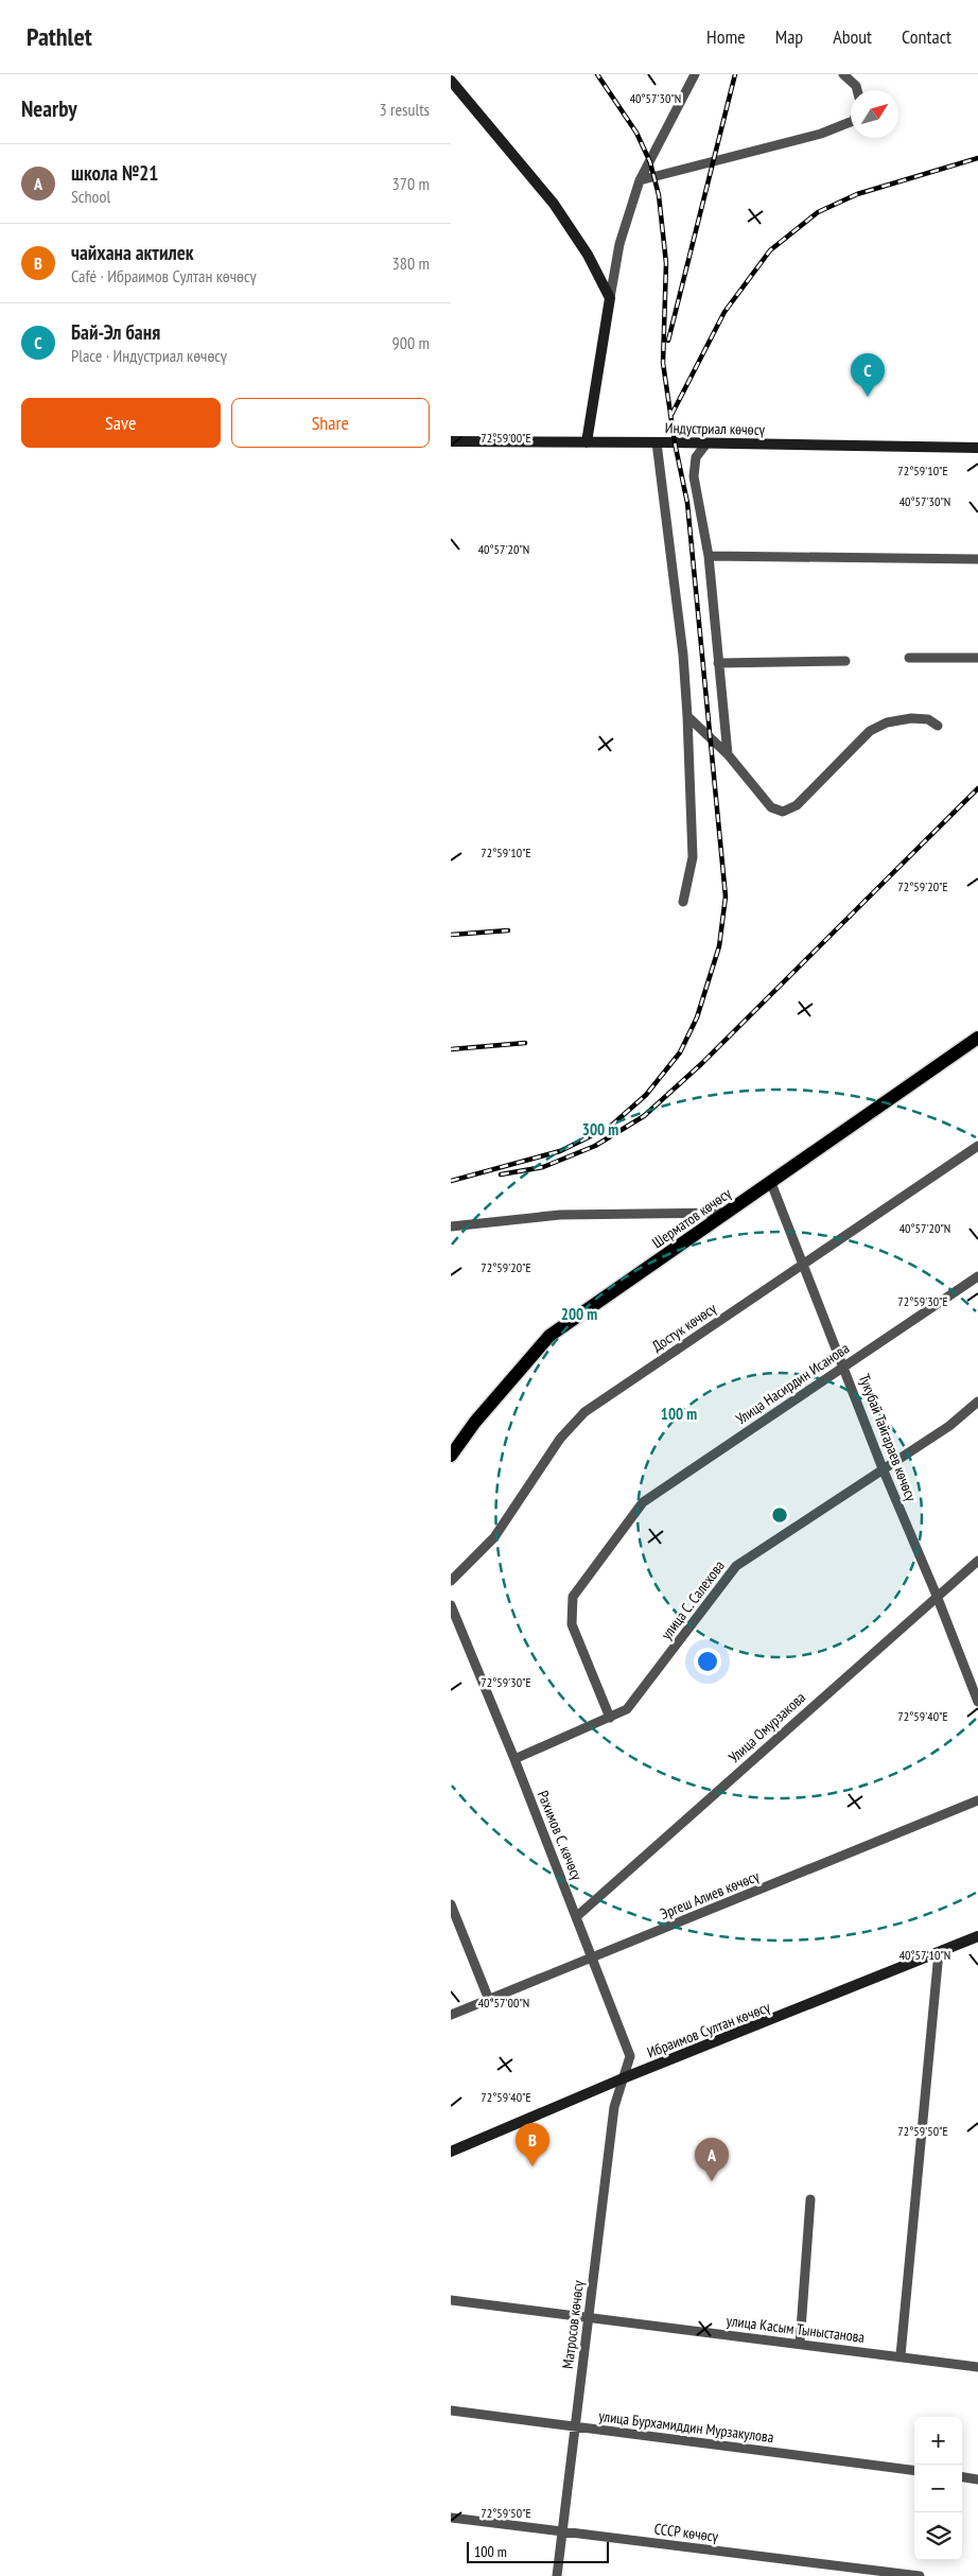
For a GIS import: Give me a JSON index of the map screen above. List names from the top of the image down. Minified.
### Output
{"streets":{"main road":["Индустриал көчөсү","Шерматов көчөсү","Ибраимов Султан көчөсү"],"street":["Достук көчөсү","Улица Насирдин Исанова","Тукубай Тайгараев көчөсү","улица С. Салехова","Улица Омурзакова","Рахимов С. көчөсү","Эргеш Алиев көчөсү","Матросов көчөсү","улица Касым Тыныстанова","улица Бурхамиддин Мурзакулова","СССР көчөсү"]},"crossings":[["Шерматов көчөсү","Тукубай Тайгараев көчөсү"],["Достук көчөсү","Тукубай Тайгараев көчөсү"],["Улица Насирдин Исанова","Тукубай Тайгараев көчөсү"],["Улица Насирдин Исанова","улица С. Салехова"],["Тукубай Тайгараев көчөсү","улица С. Салехова"],["Тукубай Тайгараев көчөсү","Улица Омурзакова"],["улица С. Салехова","Рахимов С. көчөсү"],["Улица Омурзакова","Рахимов С. көчөсү"],["Рахимов С. көчөсү","Эргеш Алиев көчөсү"],["Рахимов С. көчөсү","Ибраимов Султан көчөсү"],["Рахимов С. көчөсү","Матросов көчөсү"],["Ибраимов Султан көчөсү","Матросов көчөсү"],["Матросов көчөсү","улица Касым Тыныстанова"],["Матросов көчөсү","улица Бурхамиддин Мурзакулова"],["Матросов көчөсү","СССР көчөсү"]],"scale_bar":"100 m","north":"top right","page":{"header":"Pathlet","nav":["Home","Map","About","Contact"],"heading":["Nearby","3 results"],"list":[{"mark":"A","name":"школа №21","note":"School","value":"370 m"},{"mark":"B","name":"чайхана актилек","note":"Café · Ибраимов Султан көчөсү","value":"380 m"},{"mark":"C","name":"Бай-Эл баня","note":"Place · Индустриал көчөсү","value":"900 m"}],"pins":["C","B","A"],"buttons":["Save","Share"],"map_buttons":["+","−"],"scale":"100 m"},"coordinates":["40°57'30\"N","72°59'00\"E","72°59'10\"E","40°57'20\"N","72°59'20\"E","72°59'30\"E","72°59'40\"E","40°57'10\"N","40°57'00\"N","72°59'50\"E"],"rings":["300 m","200 m","100 m"]}
